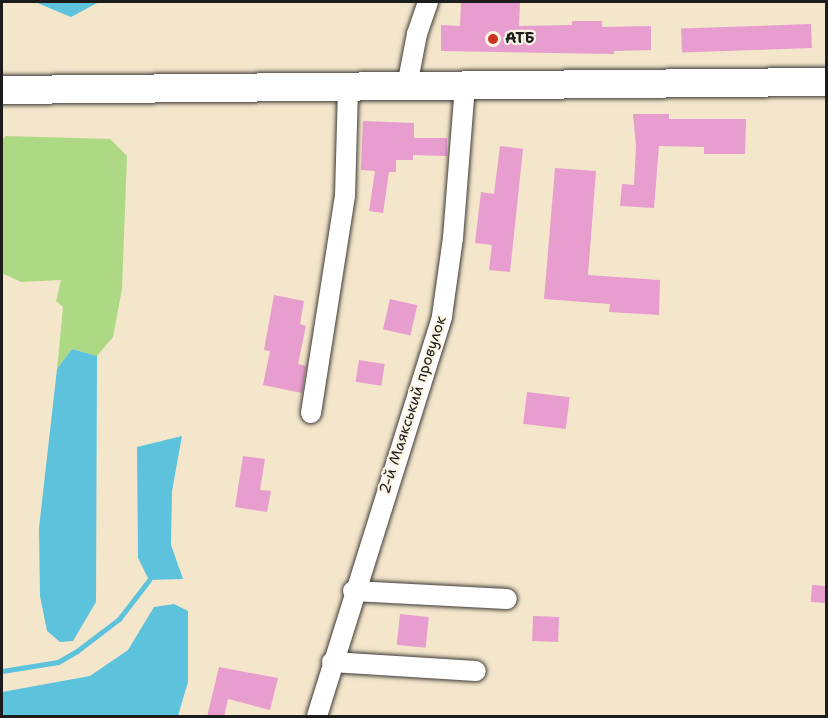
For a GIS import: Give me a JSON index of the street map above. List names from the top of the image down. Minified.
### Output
{"streets":{"street":["2-й Маякський провулок"]},"places":["АТБ"]}
